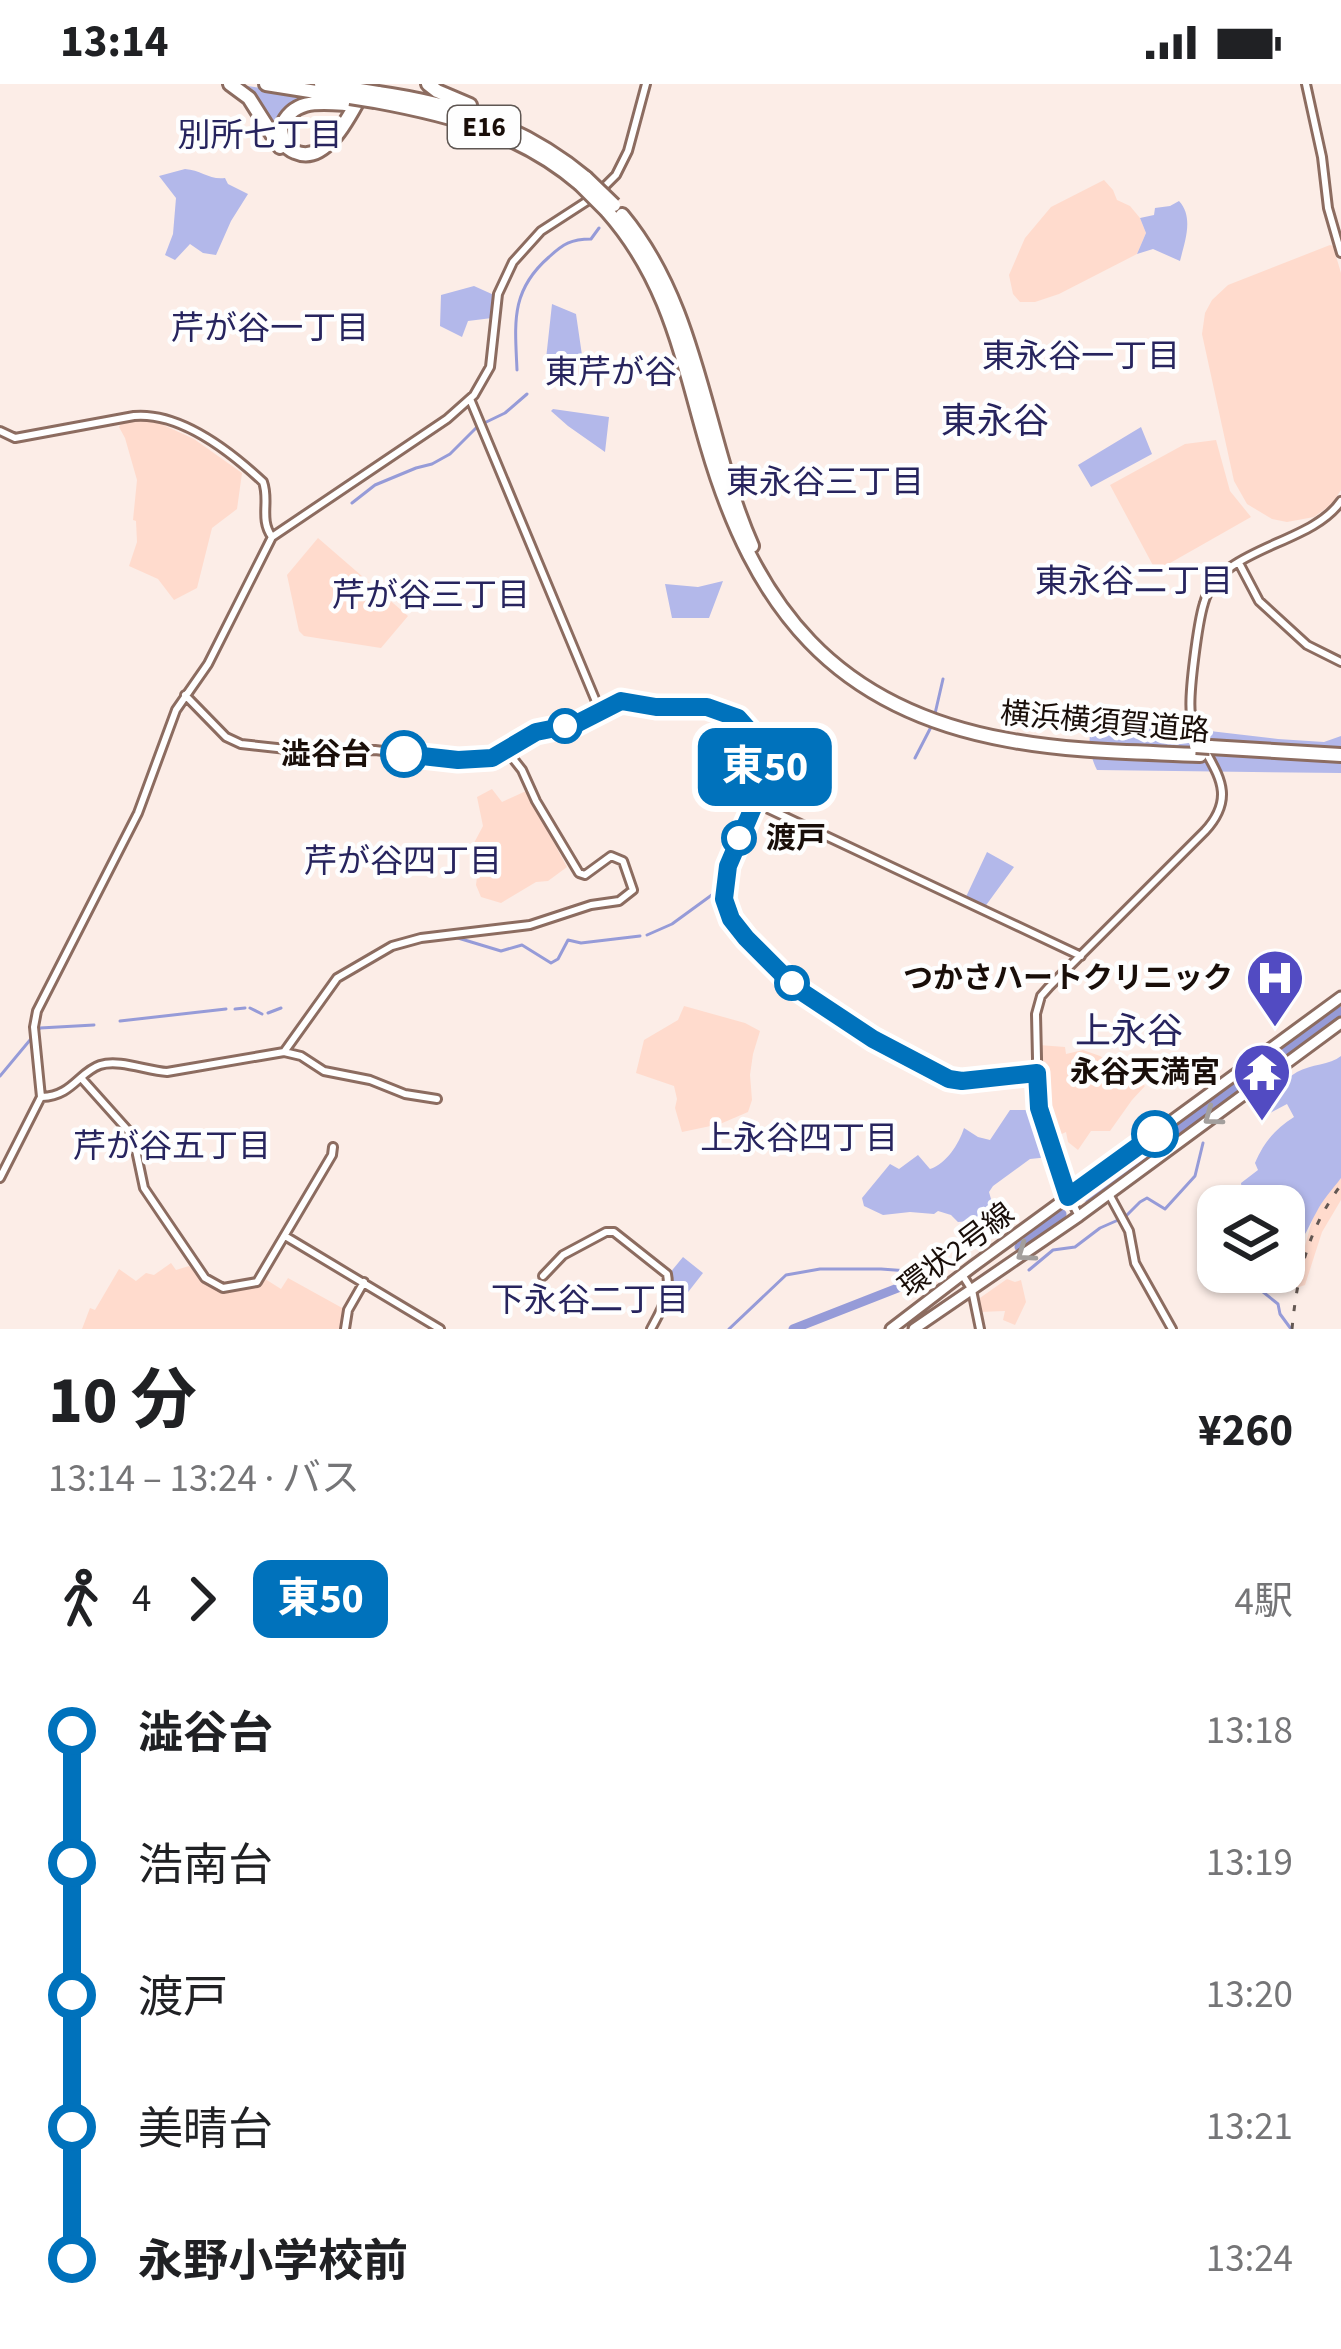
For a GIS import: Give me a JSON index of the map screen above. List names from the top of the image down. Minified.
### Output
{"streets":{"highway":["E16","横浜横須賀道路"],"main road":["環状2号線"]},"districts":["別所七丁目","芹が谷一丁目","東永谷一丁目","東芹が谷","東永谷","東永谷三丁目","東永谷二丁目","芹が谷三丁目","芹が谷四丁目","上永谷","上永谷四丁目","芹が谷五丁目","下永谷二丁目"],"places":{"other":["澁谷台","渡戸"],"hospital":["つかさハートクリニック"],"temple":["永谷天満宮"]},"lines":["bus line 東50"],"page":{"status":"13:14","on_map":"東50","heading":["10 分","13:14 – 13:24 · バス","¥260"],"legs":["4","東50","4駅"],"list":[{"name":"澁谷台","value":"13:18"},{"name":"浩南台","value":"13:19"},{"name":"渡戸","value":"13:20"},{"name":"美晴台","value":"13:21"},{"name":"永野小学校前","value":"13:24"}]}}
